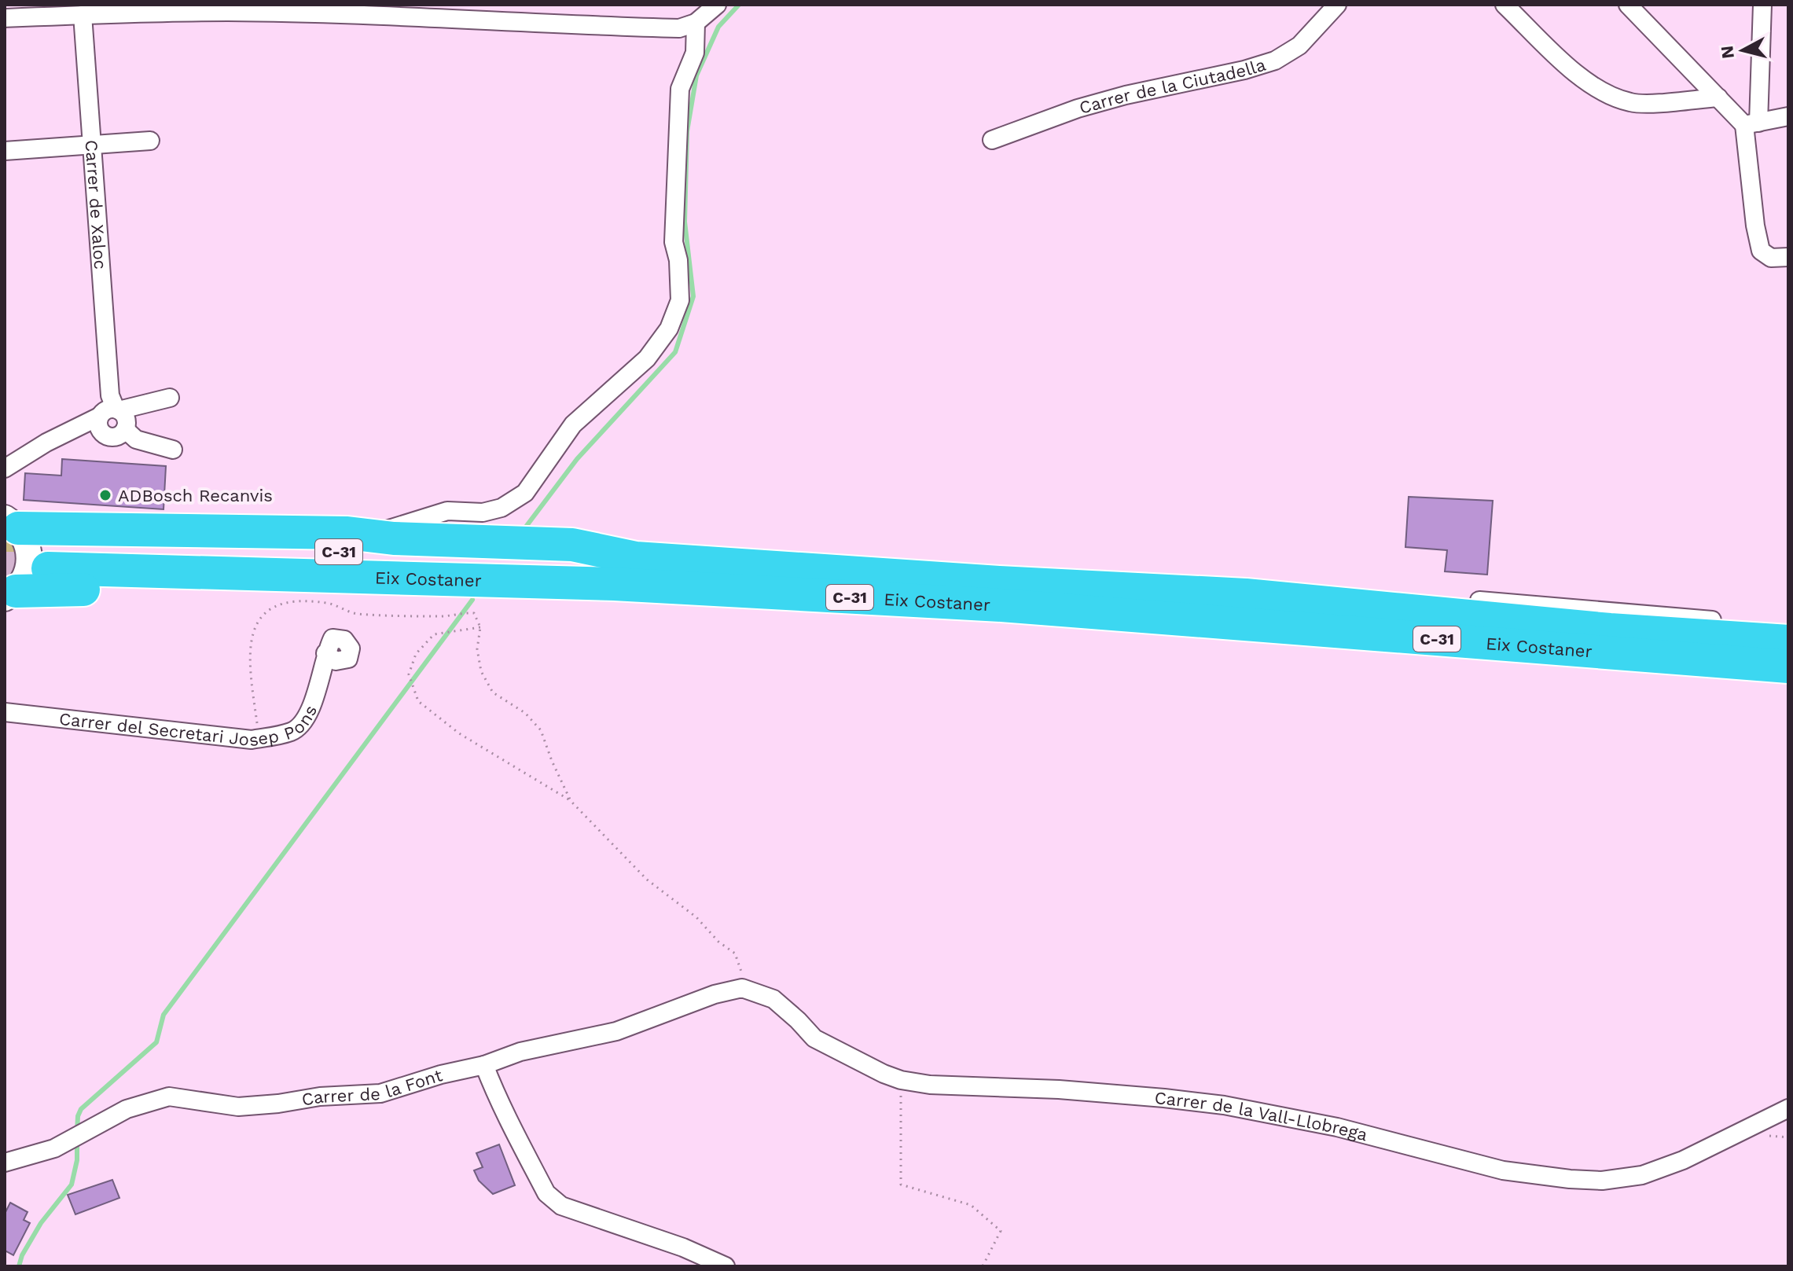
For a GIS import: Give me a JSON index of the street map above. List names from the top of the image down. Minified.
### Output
{"streets":{"highway":["C-31","Eix Costaner"],"street":["Carrer de la Ciutadella","Carrer de Xaloc","Carrer del Secretari Josep Pons","Carrer de la Font","Carrer de la Vall-Llobrega"]},"crossings":[["C-31","Eix Costaner"],["Carrer de la Font","Carrer de la Vall-Llobrega"]],"places":["ADBosch Recanvis"],"north":"left"}
